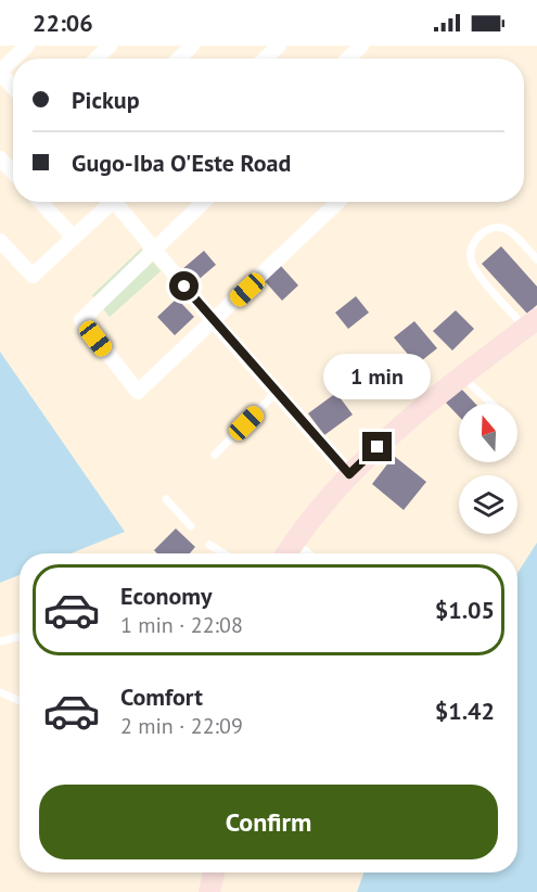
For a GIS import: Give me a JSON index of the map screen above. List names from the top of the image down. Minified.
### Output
{"north":"top","page":{"status":"22:06","banner":["Pickup","Gugo-Iba O'Este Road"],"bubble":"1 min","list":[{"name":"Economy","note":"1 min · 22:08","value":"$1.05"},{"name":"Comfort","note":"2 min · 22:09","value":"$1.42"}],"buttons":"Confirm"}}
